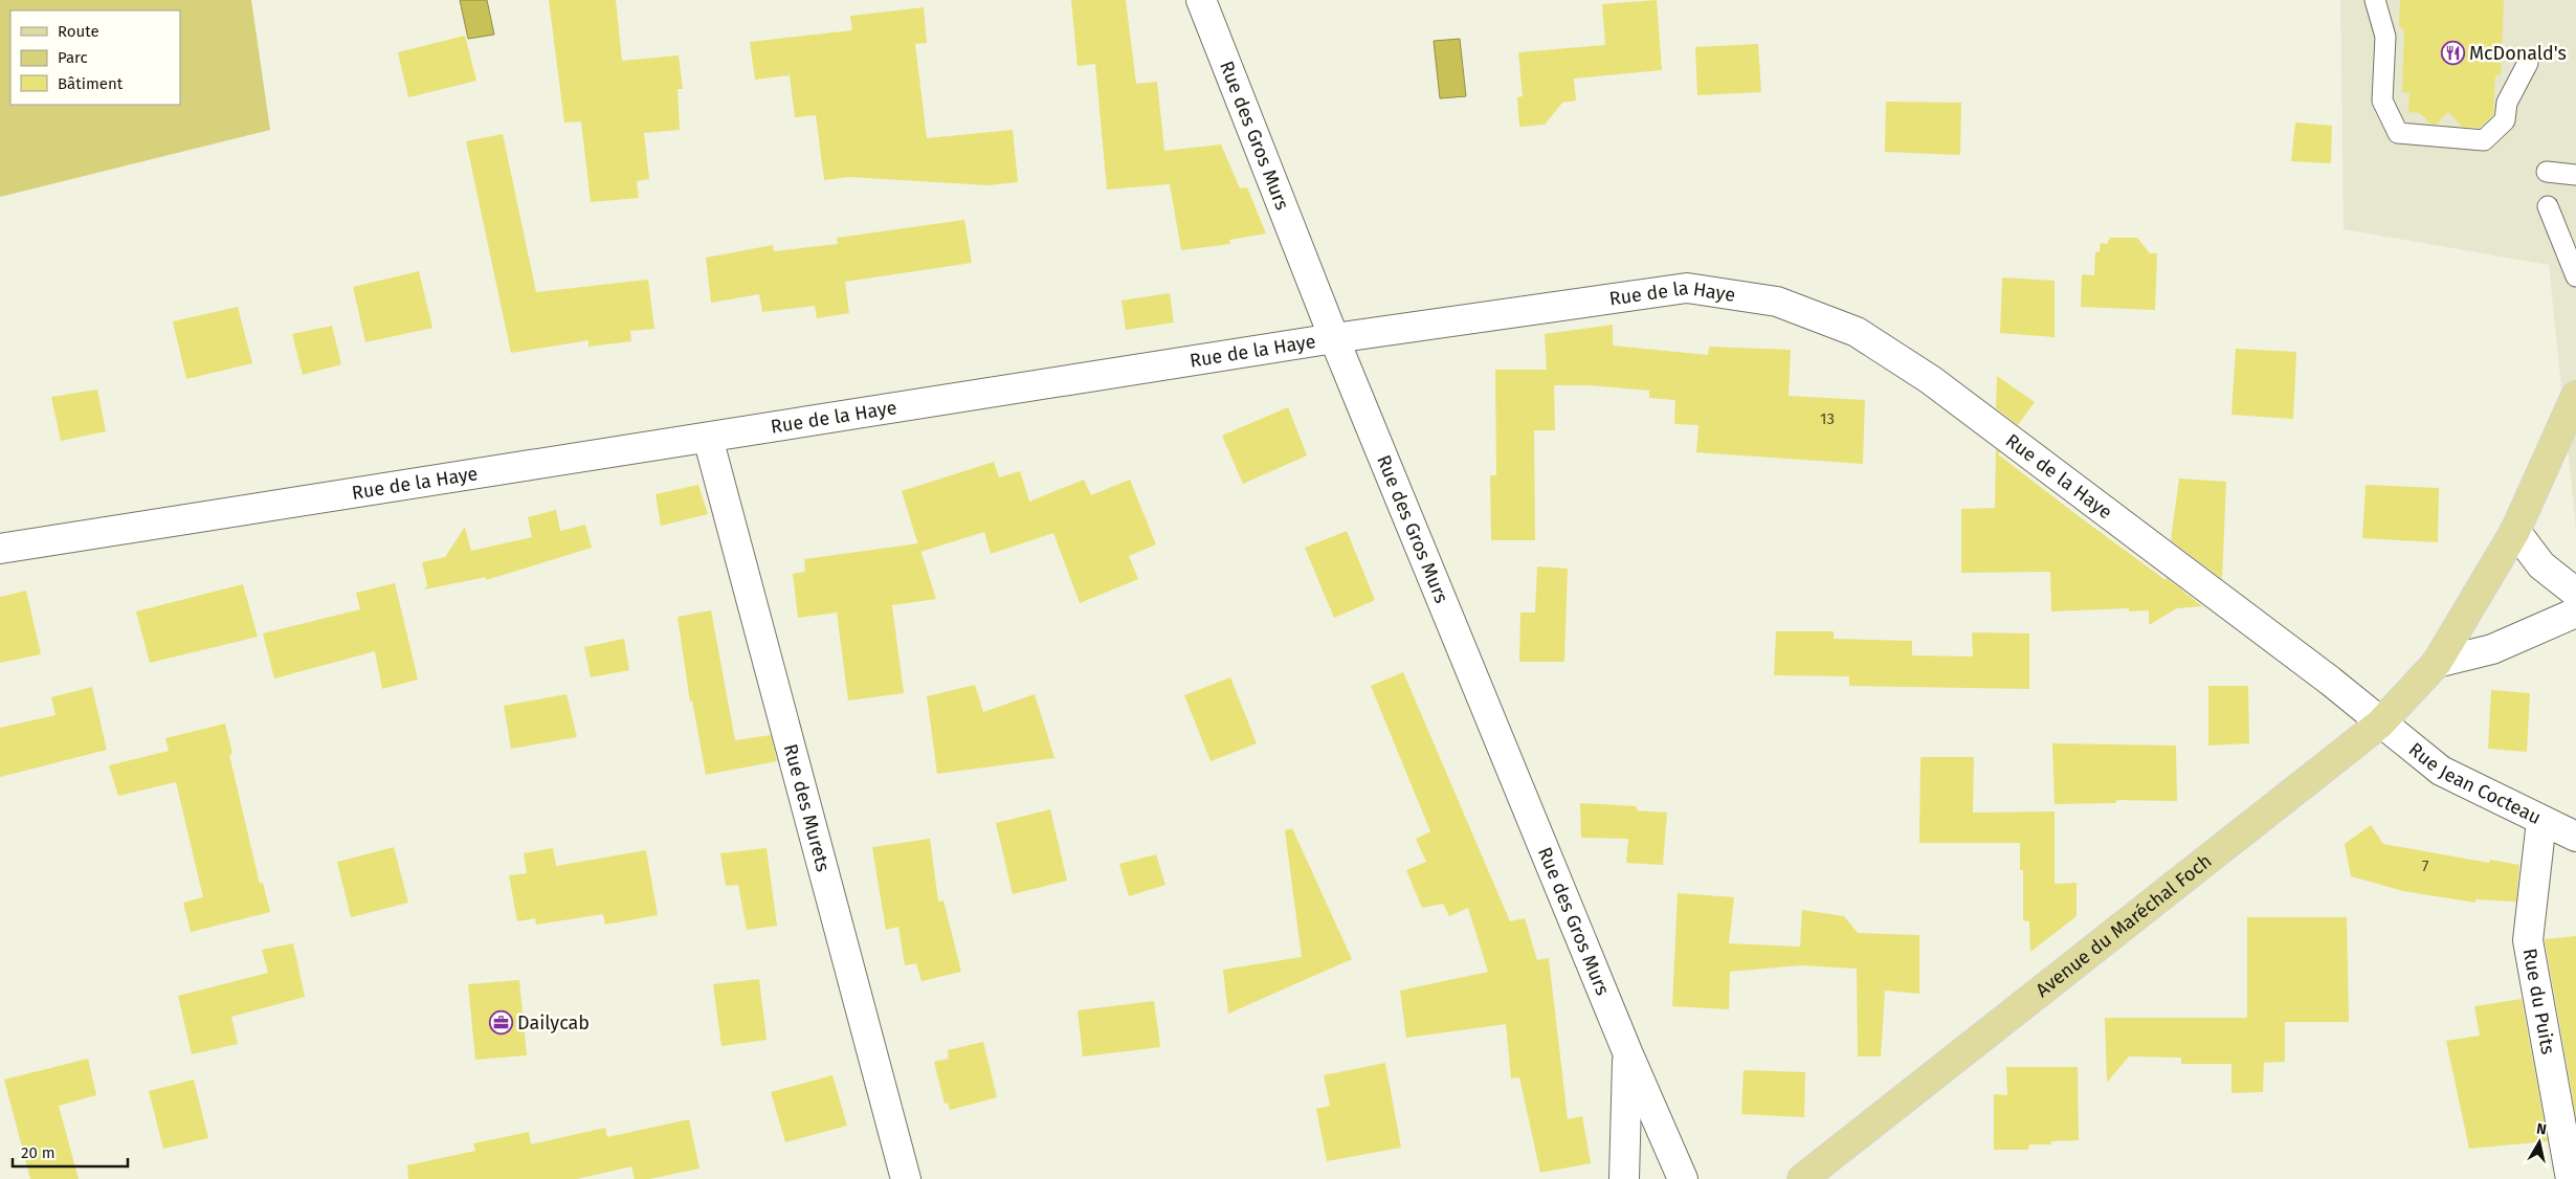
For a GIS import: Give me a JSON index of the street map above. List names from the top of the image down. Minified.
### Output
{"streets":{"main road":["Avenue du Maréchal Foch"],"street":["Rue des Gros Murs","Rue de la Haye","Rue Jean Cocteau","Rue des Murets","Rue du Puits"]},"crossings":[["Rue des Gros Murs","Rue de la Haye"],["Rue de la Haye","Rue Jean Cocteau"],["Rue de la Haye","Rue des Murets"],["Rue de la Haye","Avenue du Maréchal Foch"],["Rue Jean Cocteau","Avenue du Maréchal Foch"],["Rue Jean Cocteau","Rue du Puits"]],"places":{"restaurant":["McDonald's"],"office":["Dailycab"]},"house_numbers":["13","7"],"legend":["Route","Parc","Bâtiment"],"scale_bar":"20 m","north":"top"}
